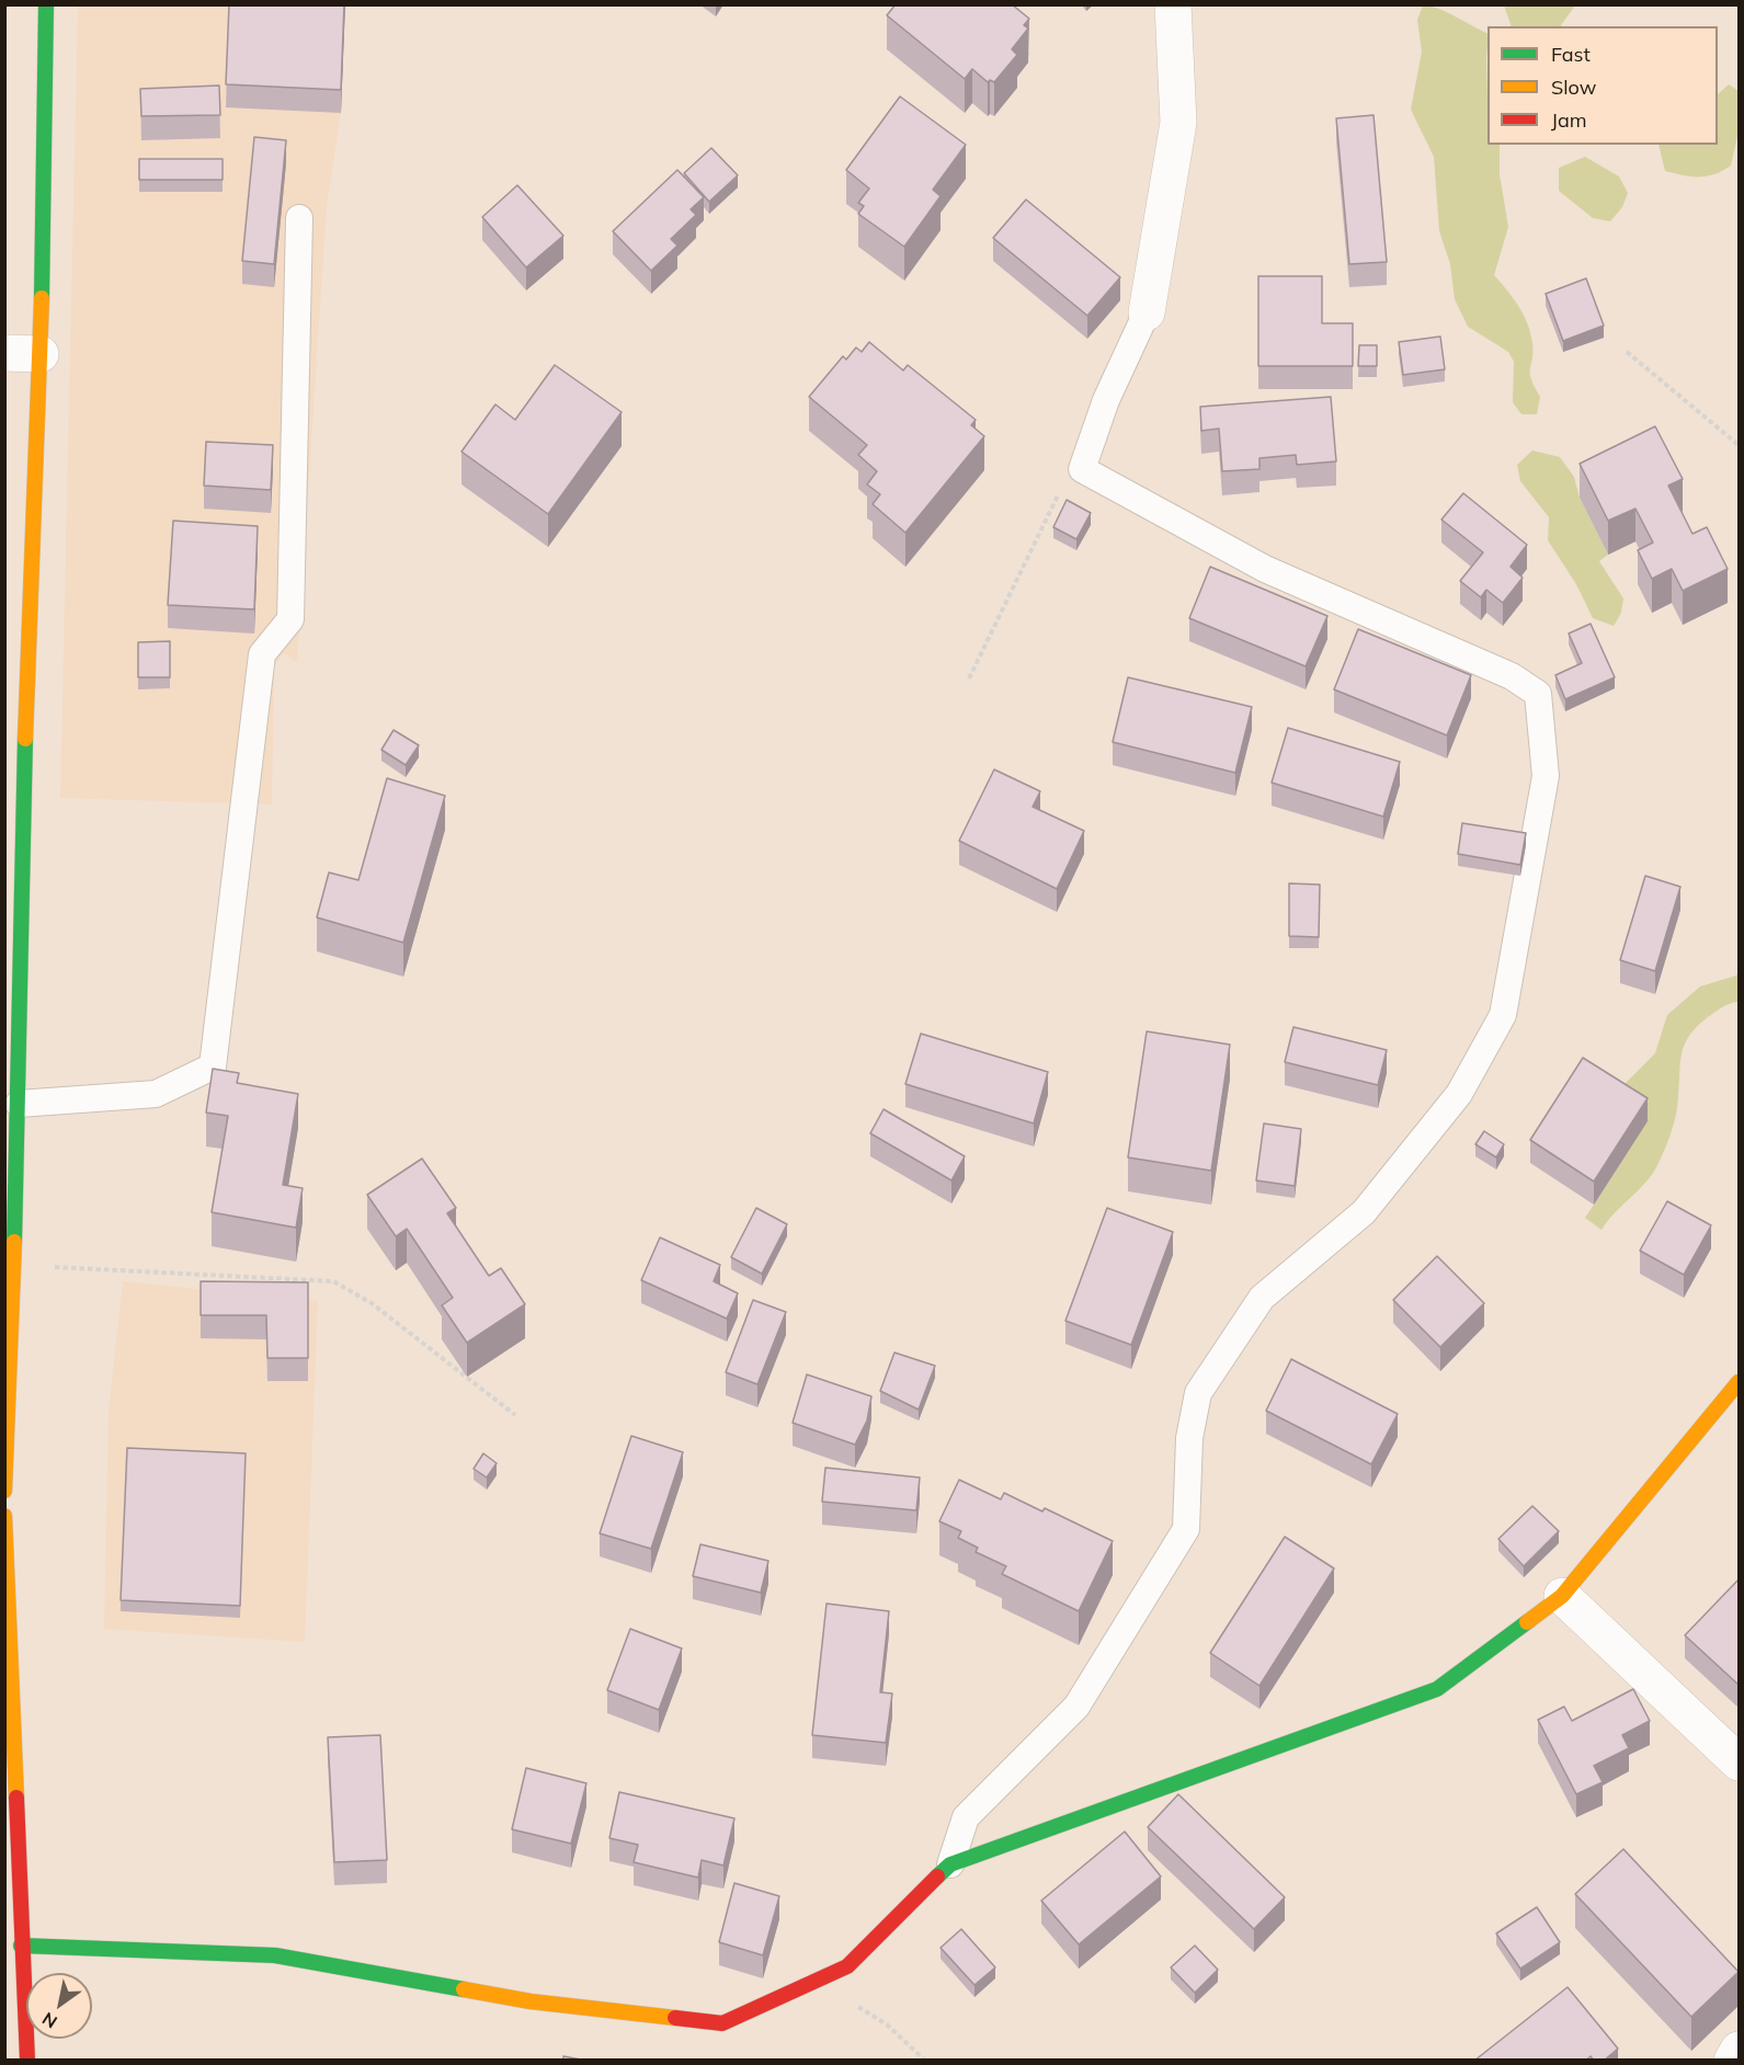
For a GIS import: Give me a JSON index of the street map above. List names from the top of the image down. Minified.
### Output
{"legend":["Fast","Slow","Jam"],"north":"bottom left"}
